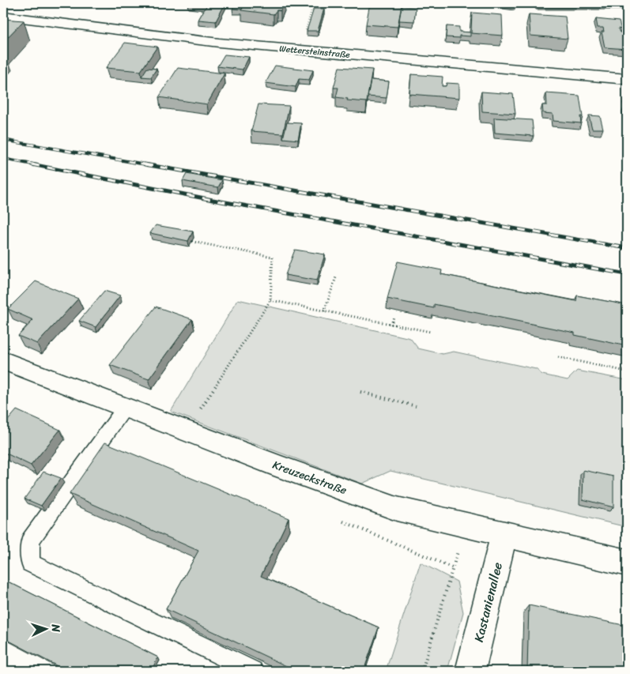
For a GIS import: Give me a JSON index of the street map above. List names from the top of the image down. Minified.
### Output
{"streets":{"street":["Wettersteinstraße","Kreuzeckstraße","Kastanienallee"]},"crossings":[["Kreuzeckstraße","Kastanienallee"]],"north":"right"}
